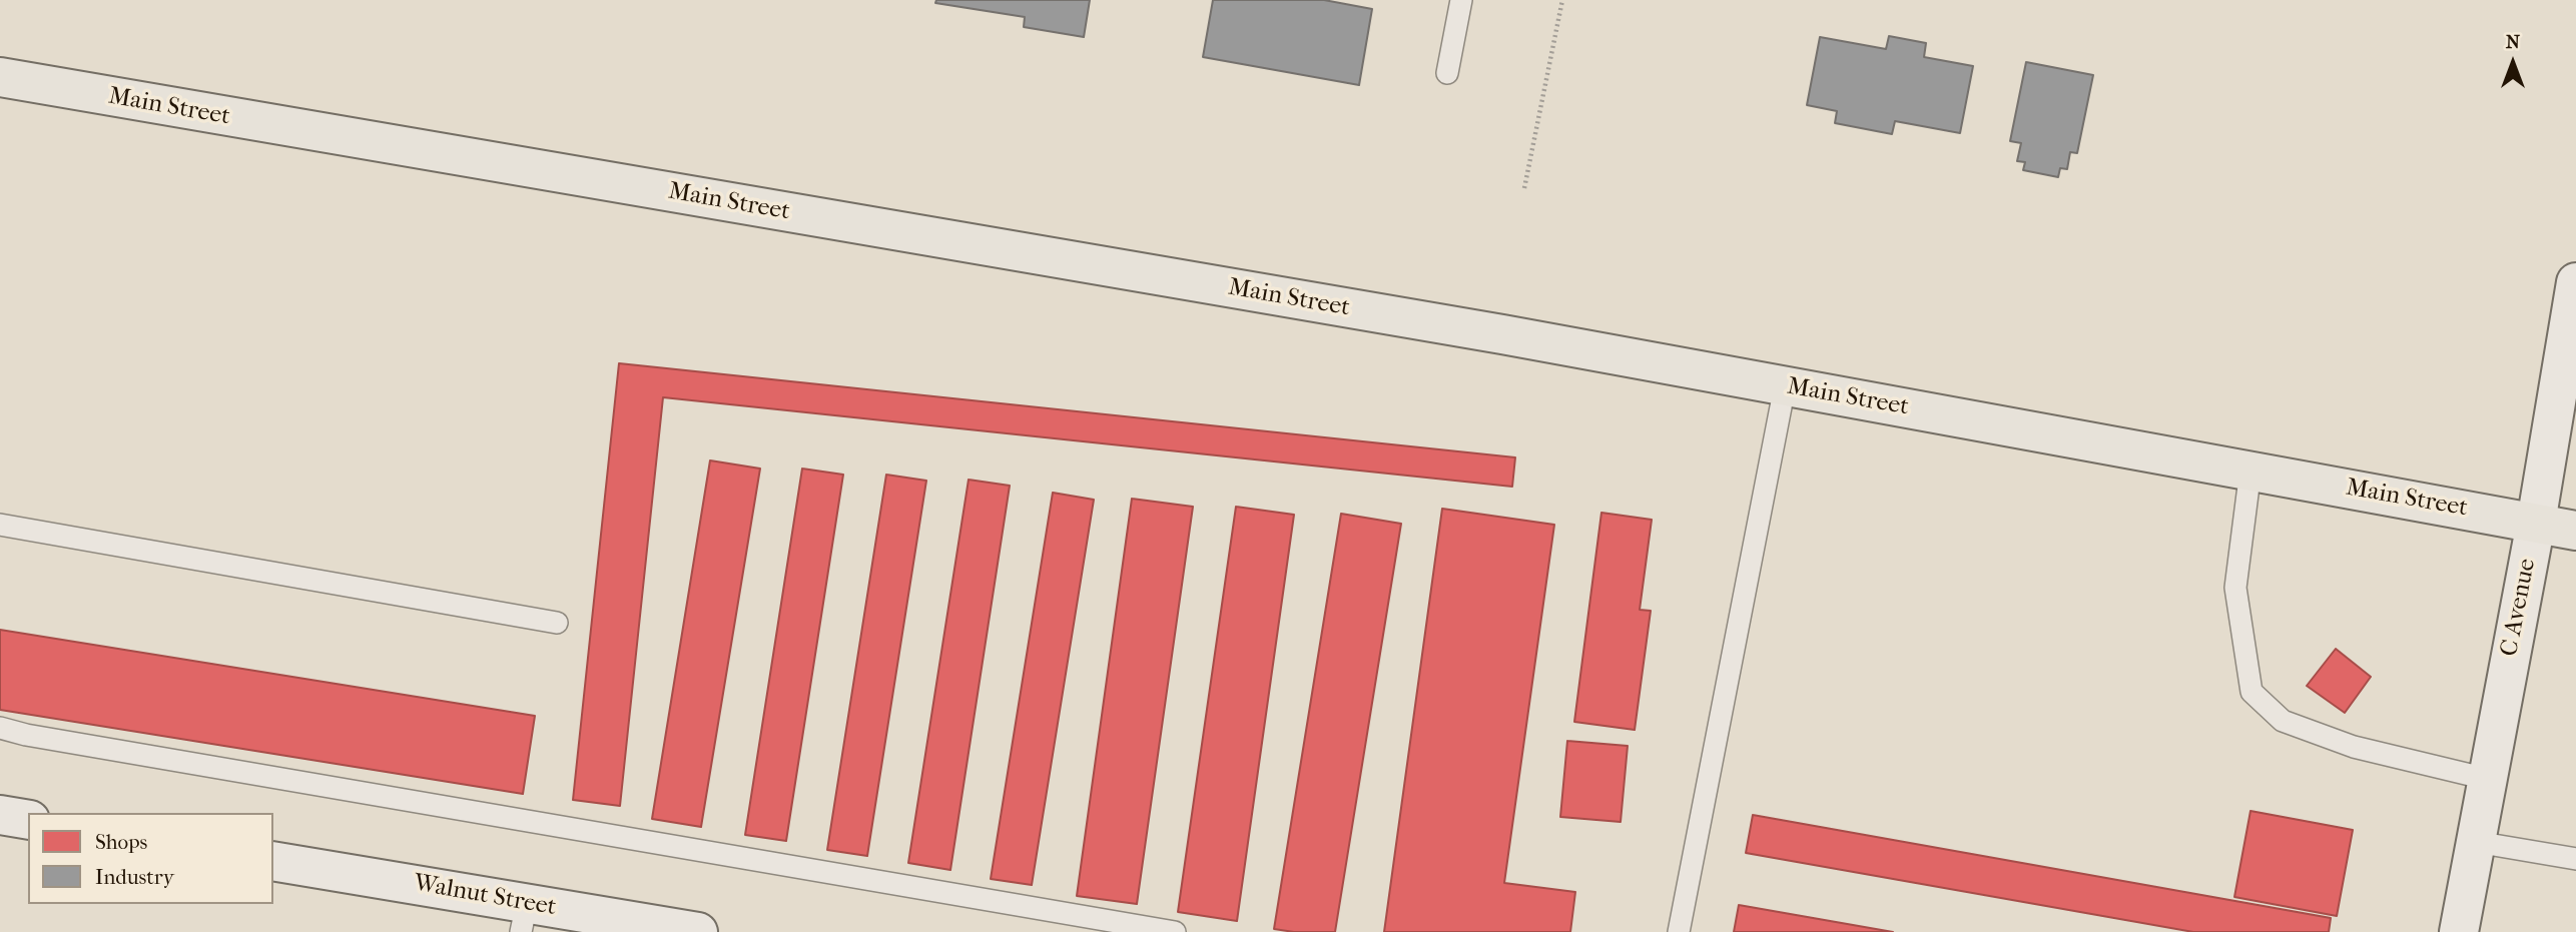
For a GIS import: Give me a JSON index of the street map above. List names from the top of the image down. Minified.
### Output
{"streets":{"main road":["Main Street"],"street":["C Avenue","Walnut Street"]},"crossings":[["Main Street","C Avenue"]],"legend":["Shops","Industry"],"north":"top"}
